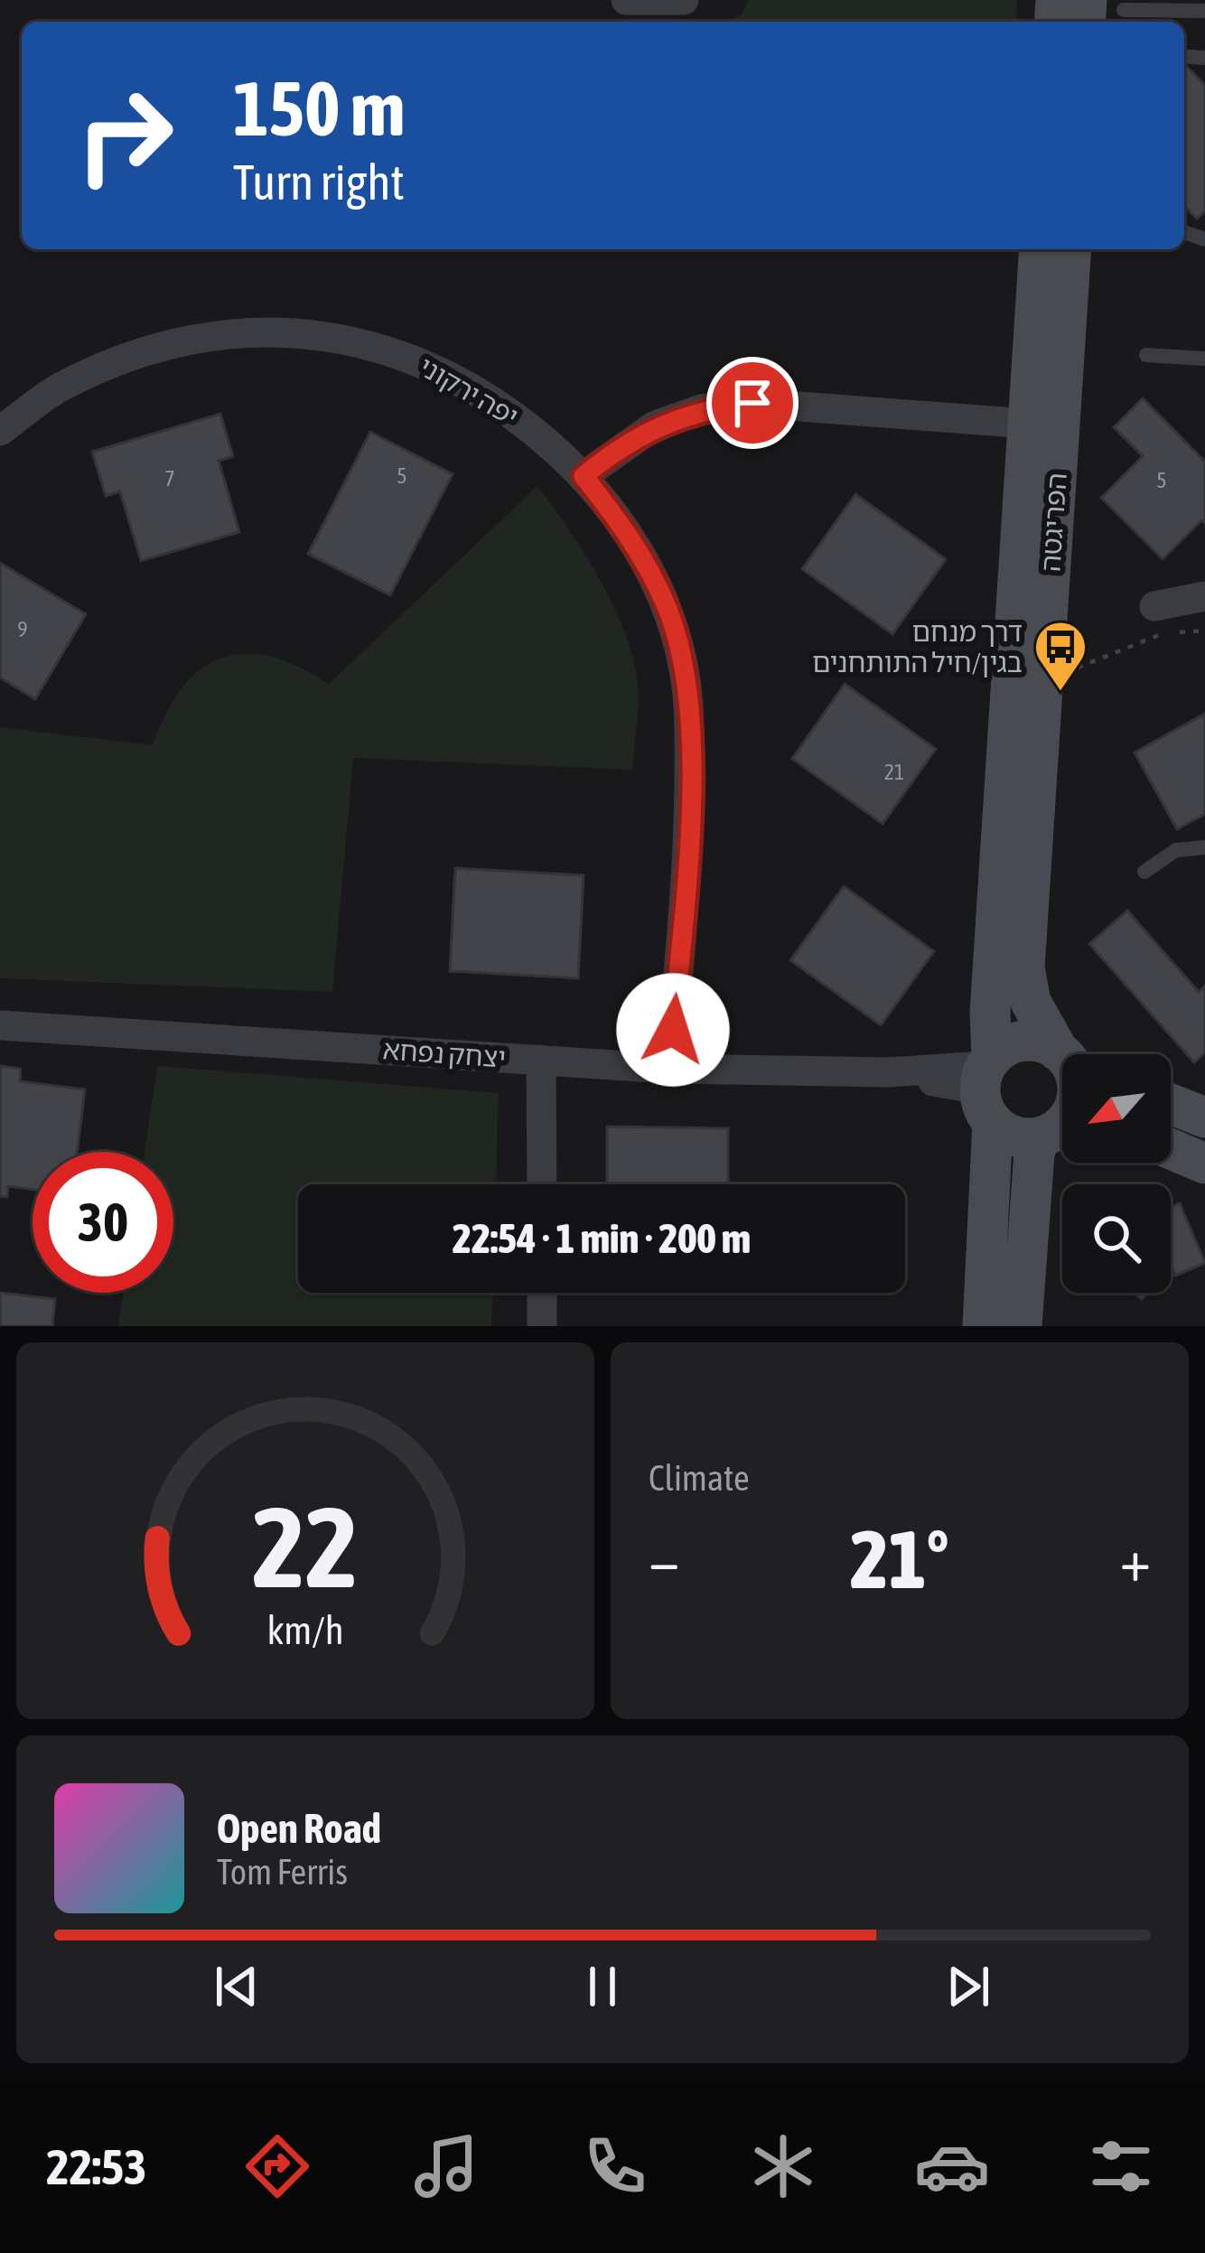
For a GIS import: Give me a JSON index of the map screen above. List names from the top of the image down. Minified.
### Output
{"streets":{"street":["יפה ירקוני","הפריגטה","יצחק נפחא"]},"crossings":[["יפה ירקוני","יצחק נפחא"],["הפריגטה","יצחק נפחא"]],"places":{"bus stop":["דרך מנחם בגין/חיל התותחנים"]},"house_numbers":["5","7","5","9","21"],"north":"bottom left","page":{"turn":["150 m","Turn right"],"limit":"30","trip":"22:54 · 1 min · 200 m","tile":"Climate","heat":["−","21°","+"],"song":["Open Road","Tom Ferris"],"tabs":"22:53","gauge":["22","km/h"]}}
